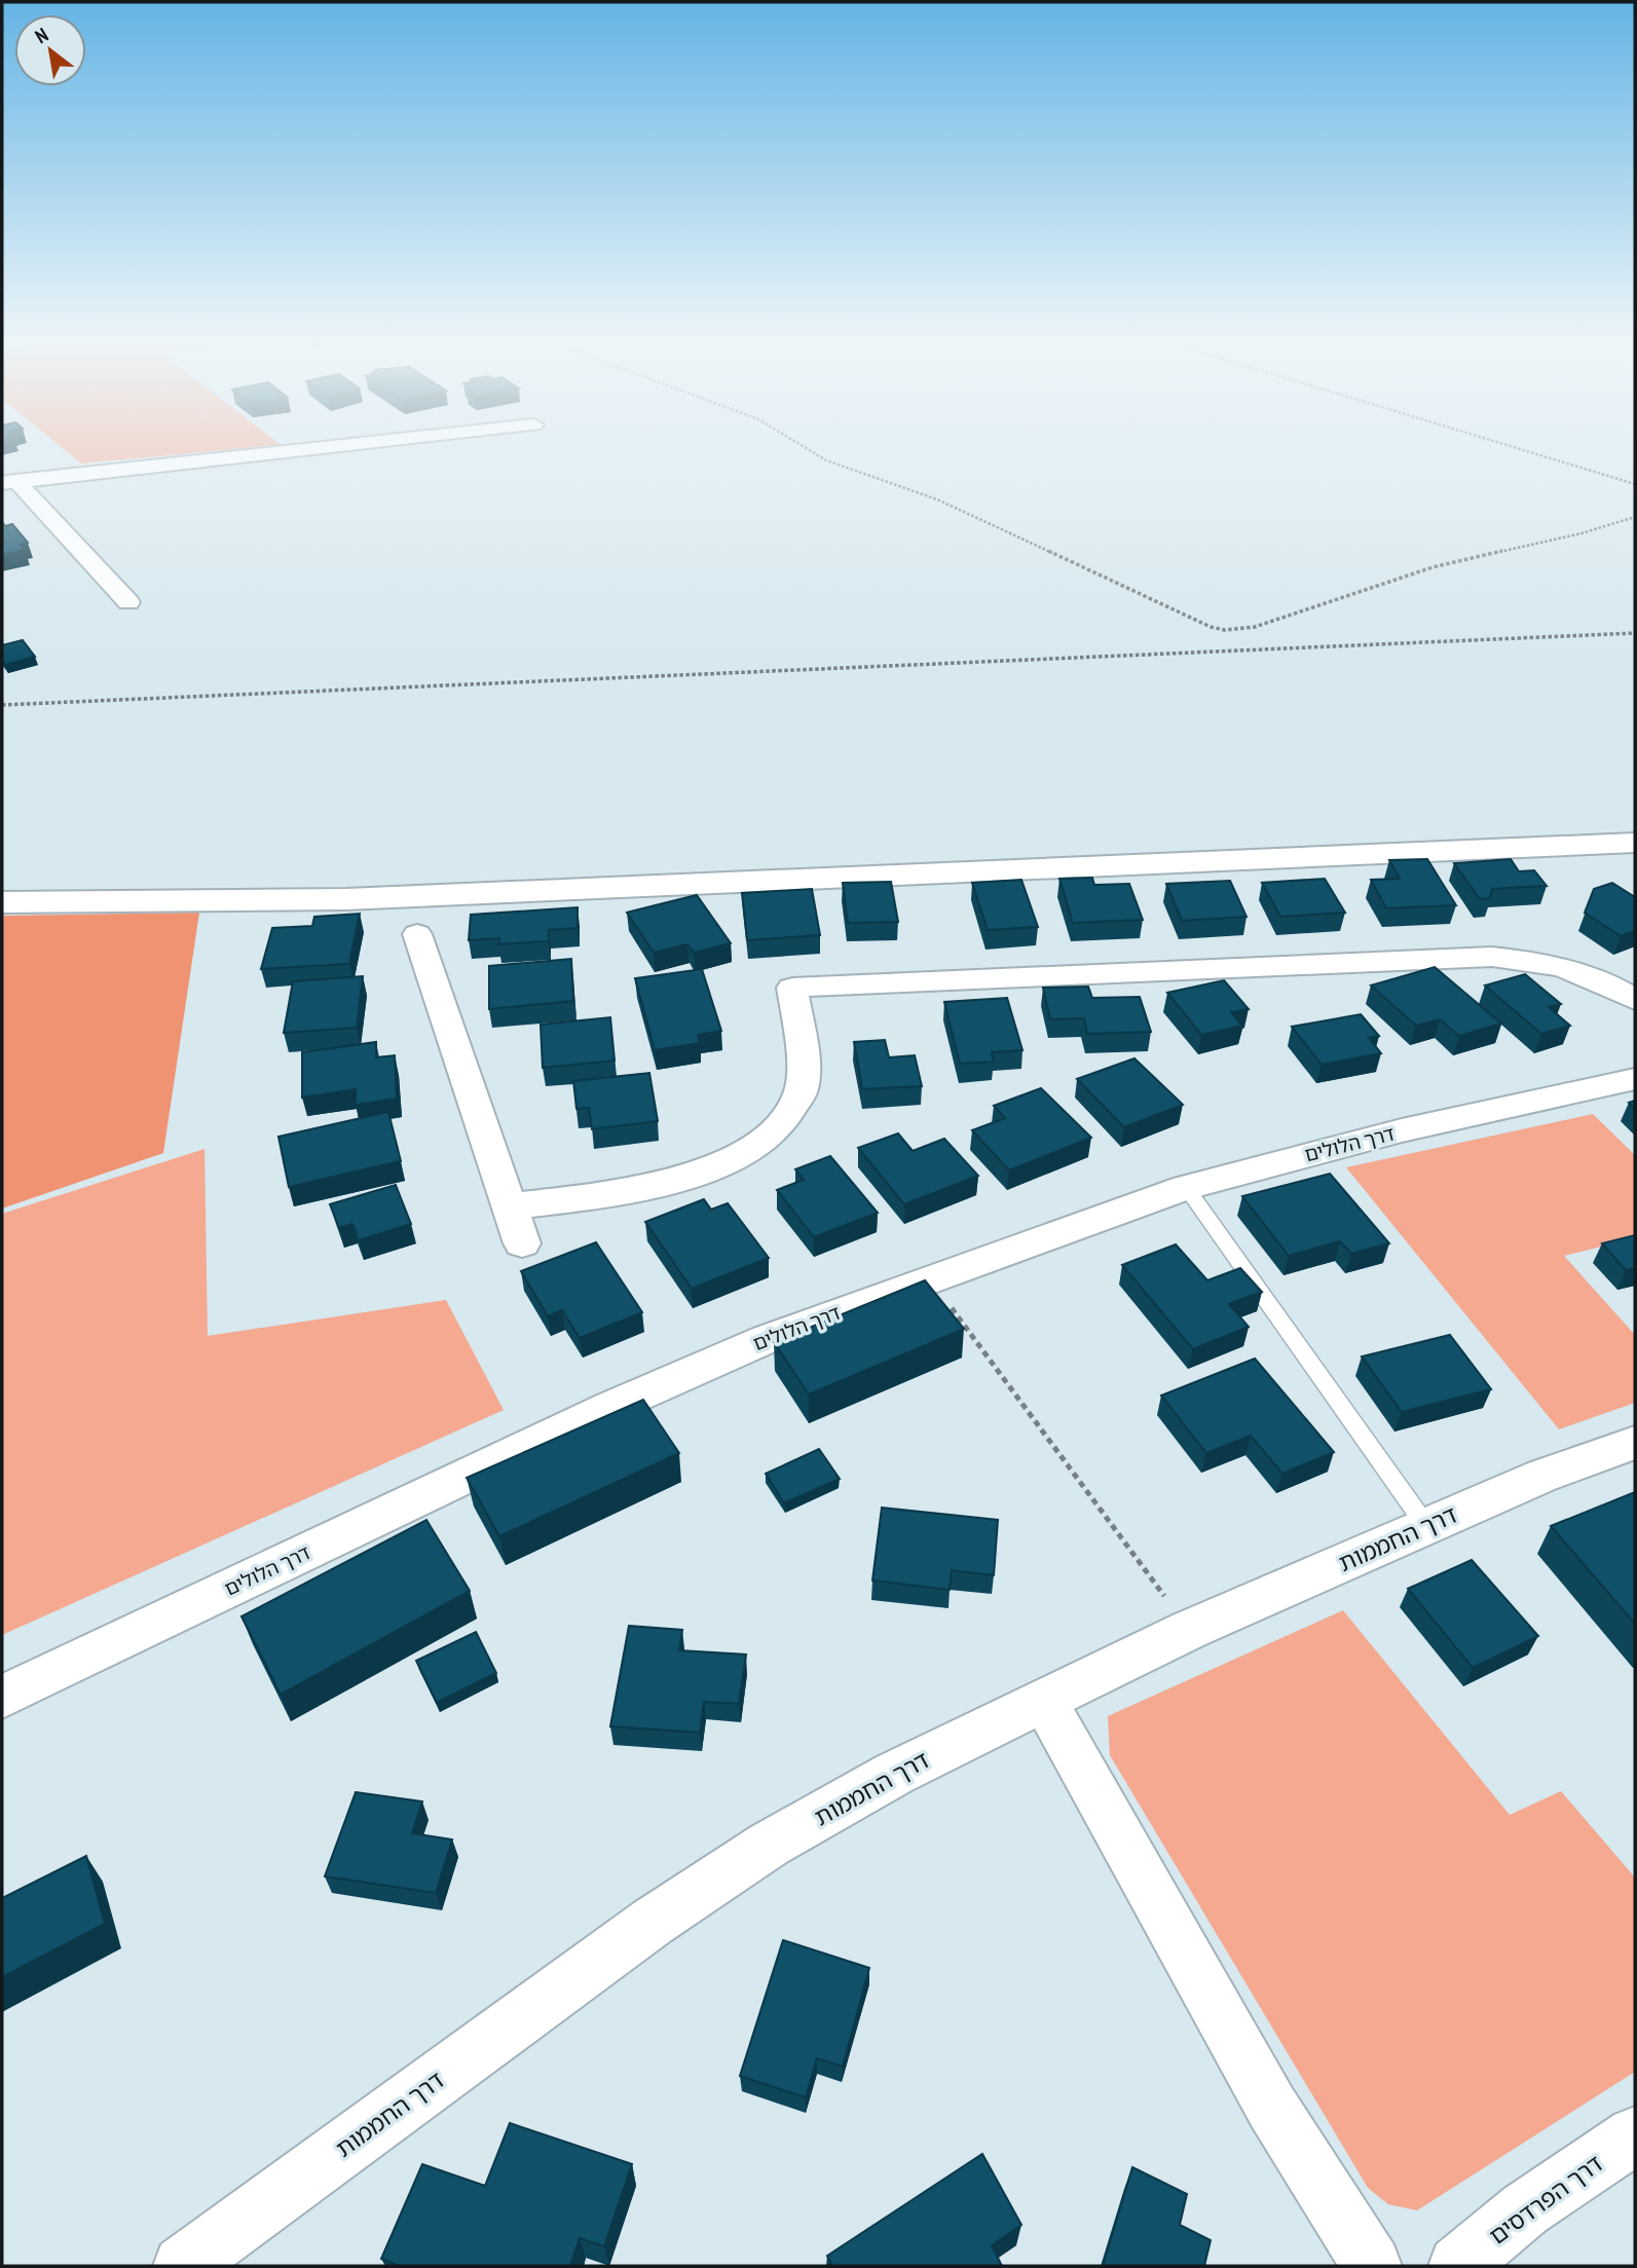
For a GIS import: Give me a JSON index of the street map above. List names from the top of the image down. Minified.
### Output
{"streets":{"street":["דרך הלולים","דרך החממות","דרך הפרדסים"]},"north":"top left"}
